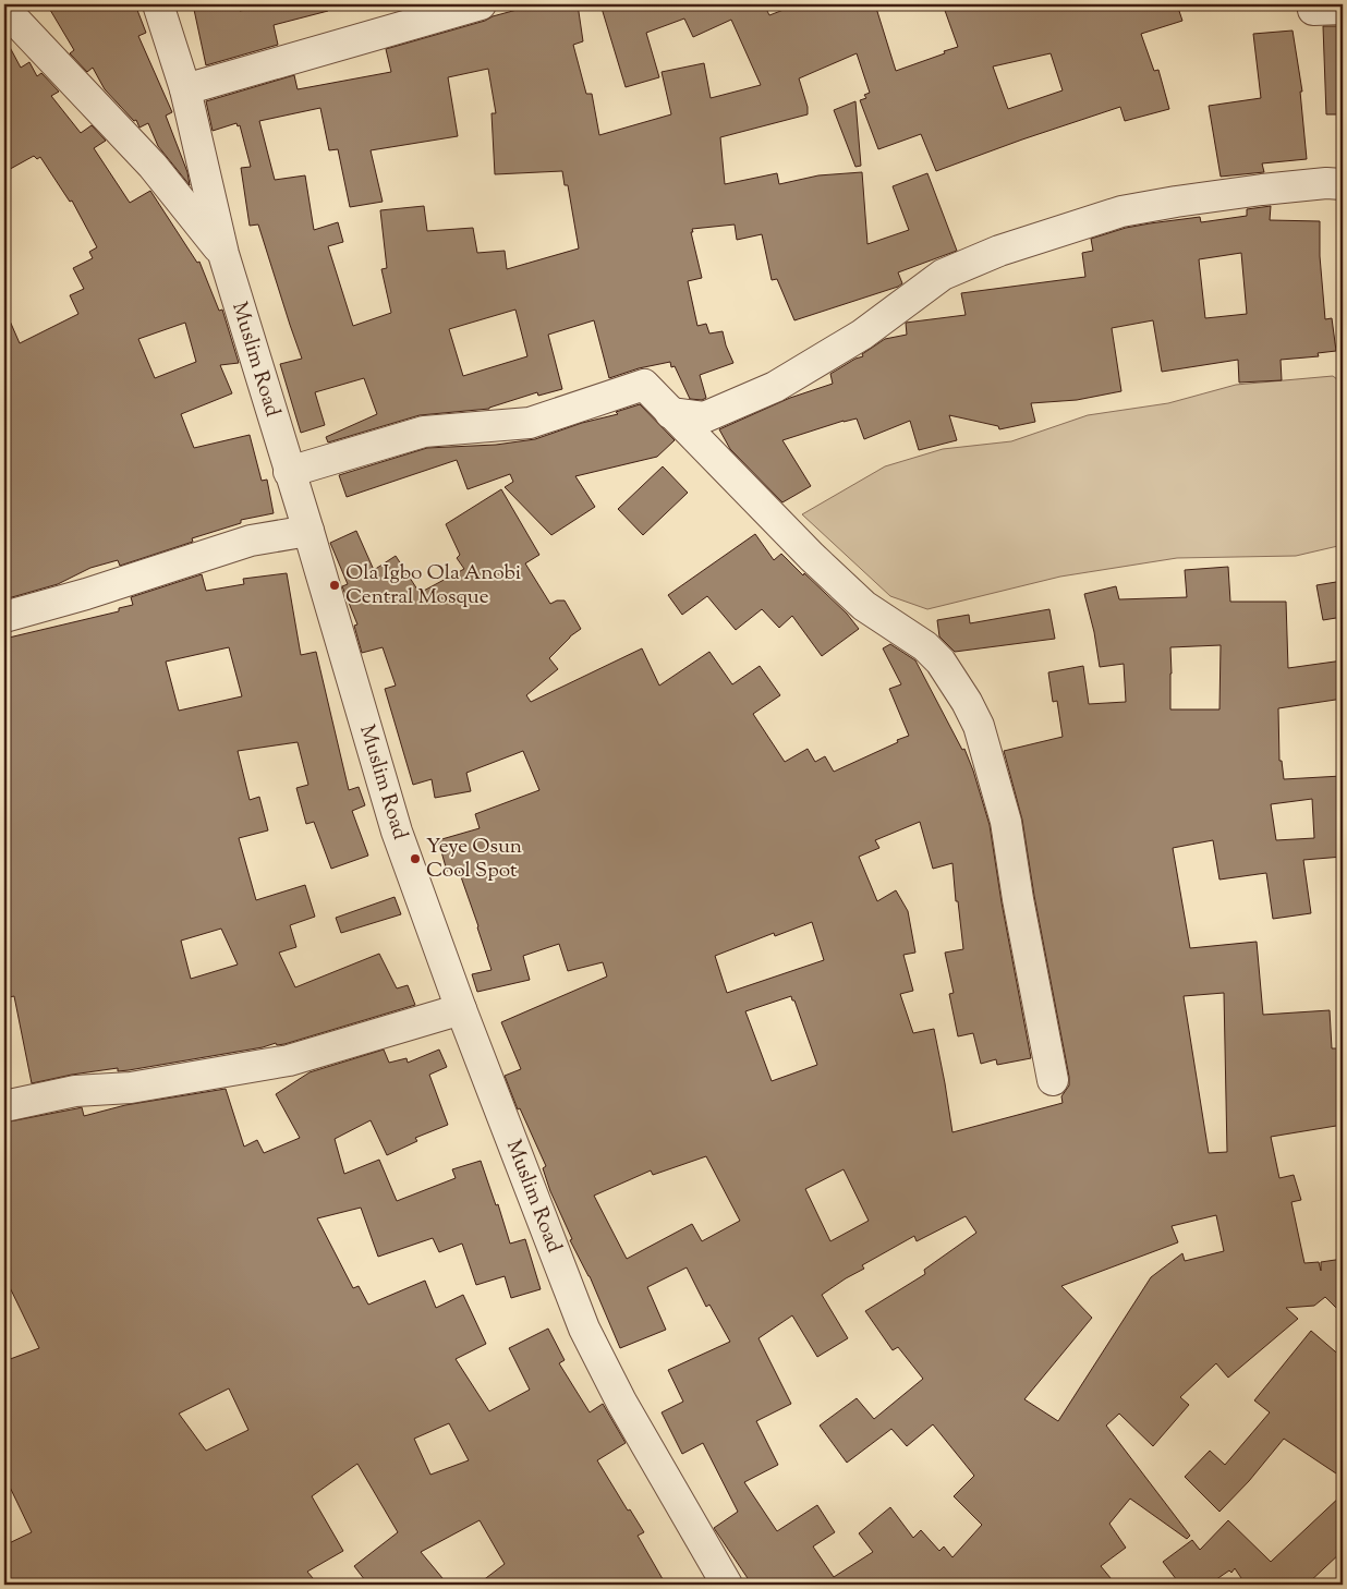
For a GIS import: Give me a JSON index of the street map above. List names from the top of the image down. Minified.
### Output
{"streets":{"street":["Muslim Road"]},"places":["Ola Igbo Ola Anobi Central Mosque","Yeye Osun Cool Spot"]}
